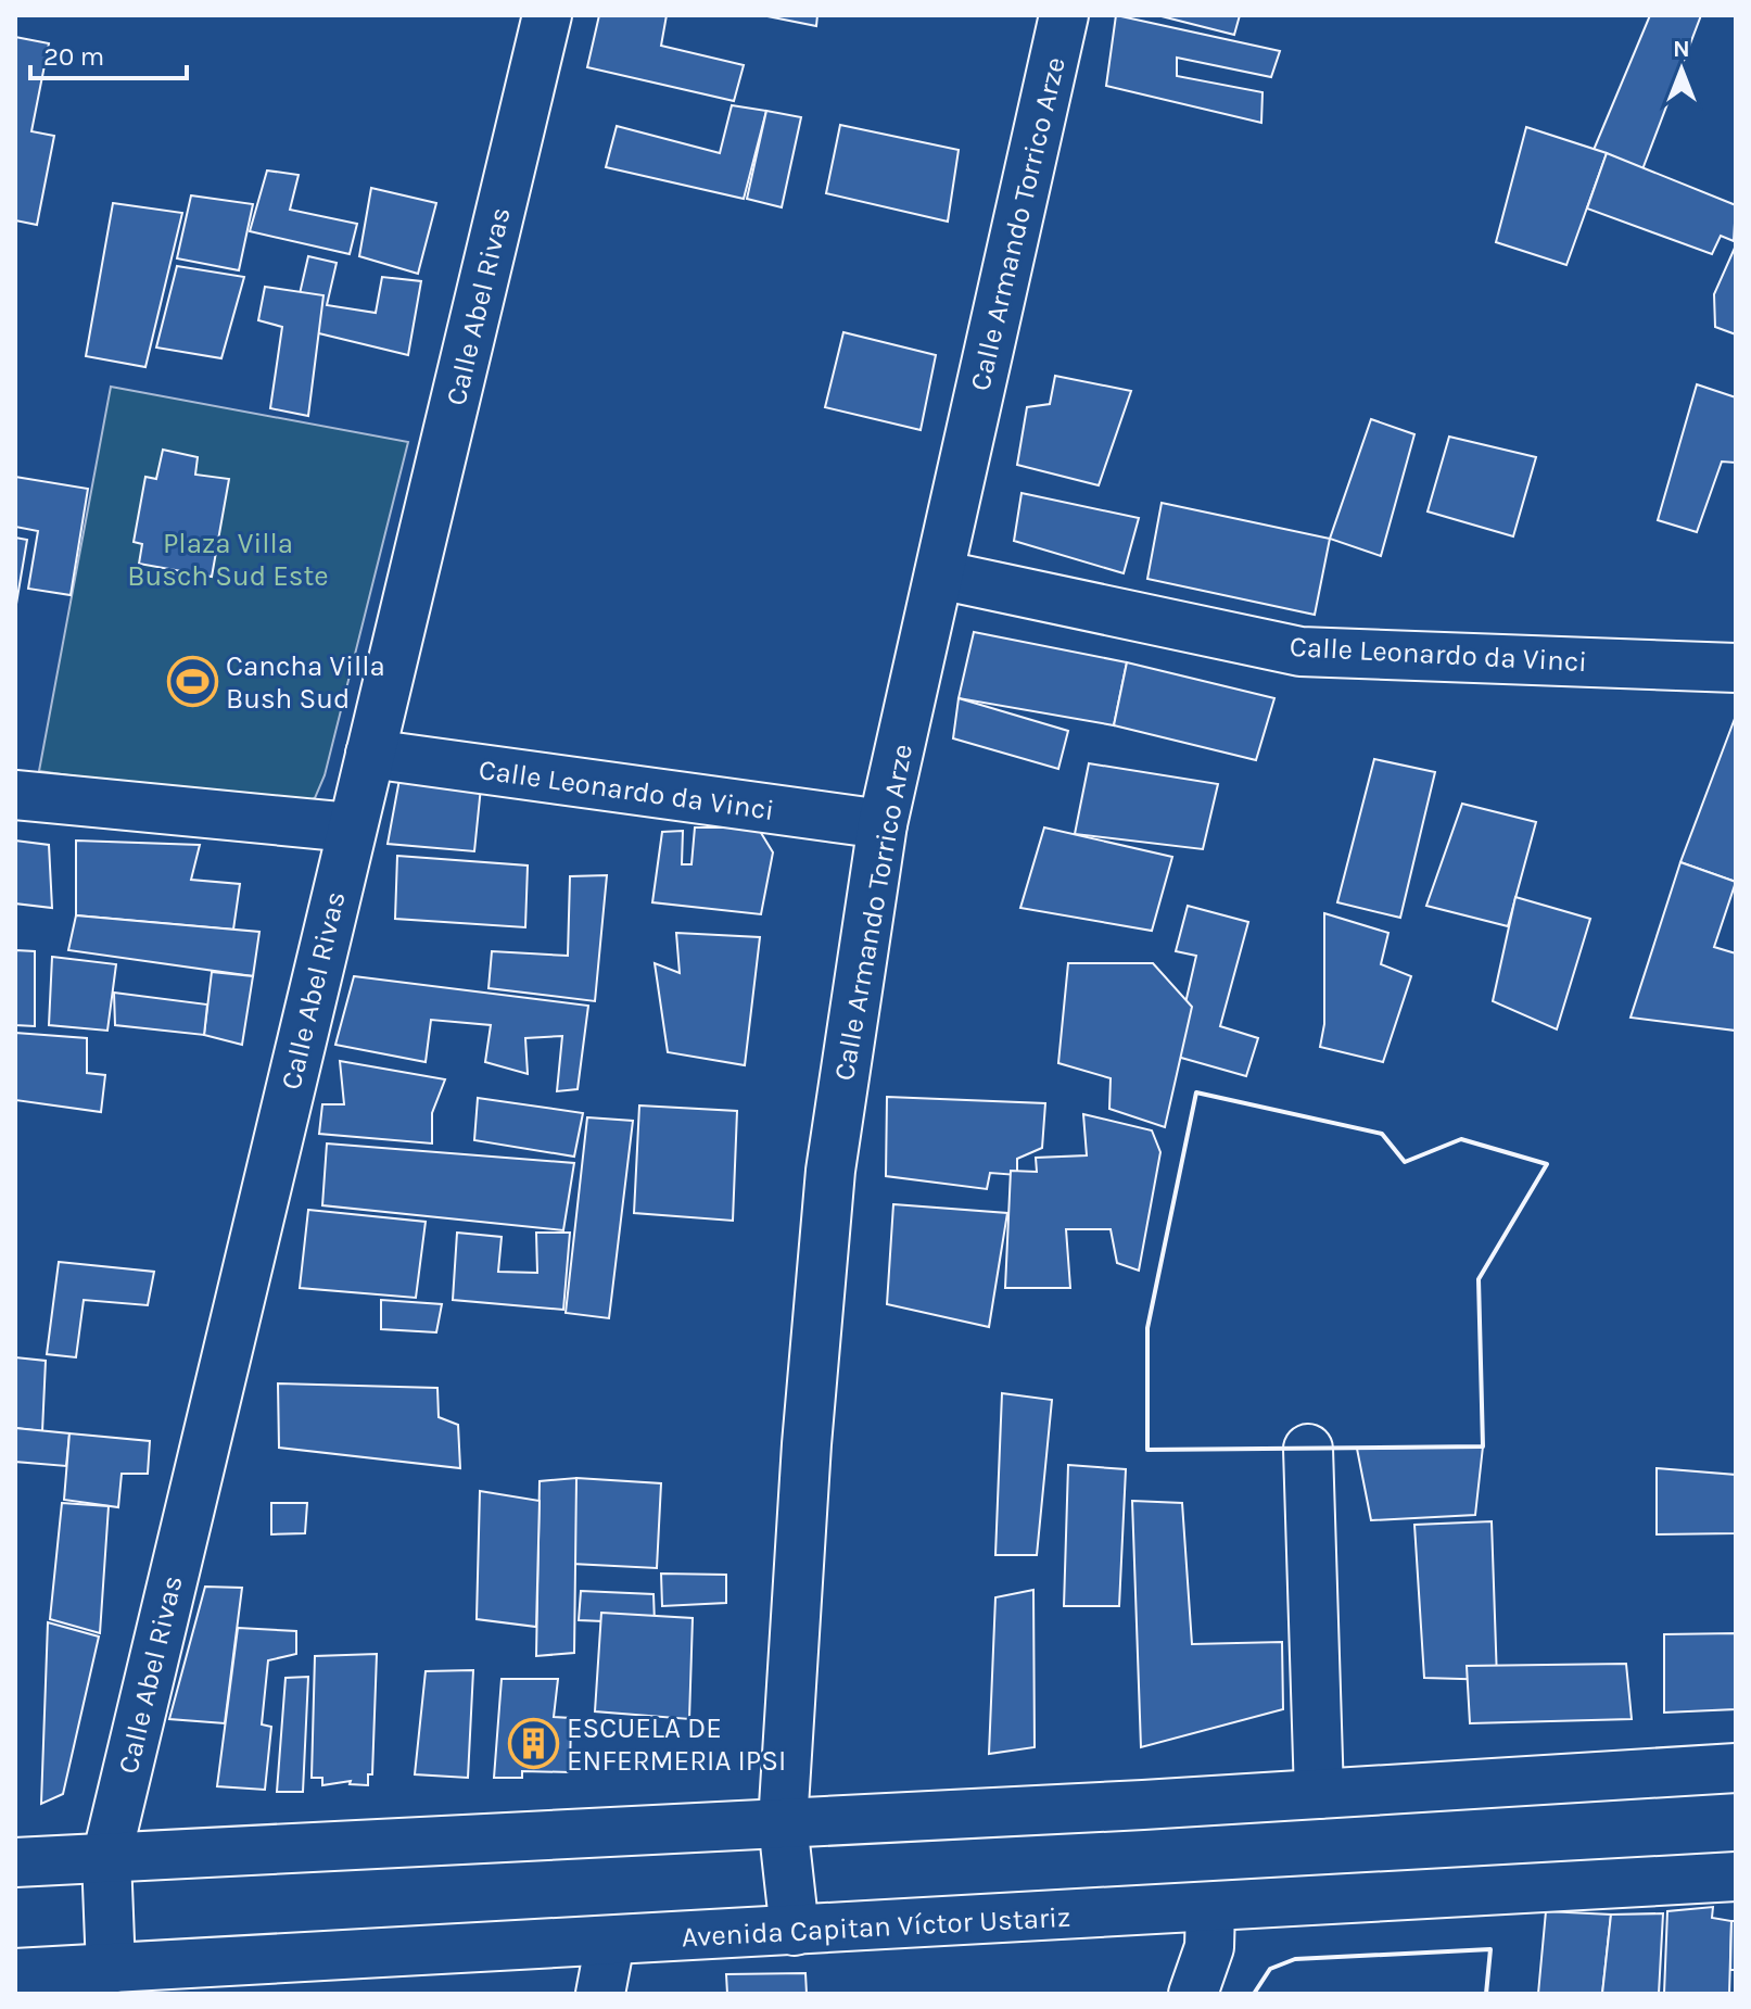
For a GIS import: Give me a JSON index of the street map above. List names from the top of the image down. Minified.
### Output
{"streets":{"street":["Calle Armando Torrico Arze","Calle Abel Rivas","Calle Leonardo da Vinci","Avenida Capitan Víctor Ustariz"]},"crossings":[["Calle Armando Torrico Arze","Calle Leonardo da Vinci"],["Calle Armando Torrico Arze","Avenida Capitan Víctor Ustariz"],["Calle Abel Rivas","Calle Leonardo da Vinci"],["Calle Abel Rivas","Avenida Capitan Víctor Ustariz"]],"parks":["Plaza Villa Busch Sud Este"],"places":{"sports":["Cancha Villa Bush Sud"],"building":["ESCUELA DE ENFERMERIA IPSI"]},"scale_bar":"20 m","north":"top"}
